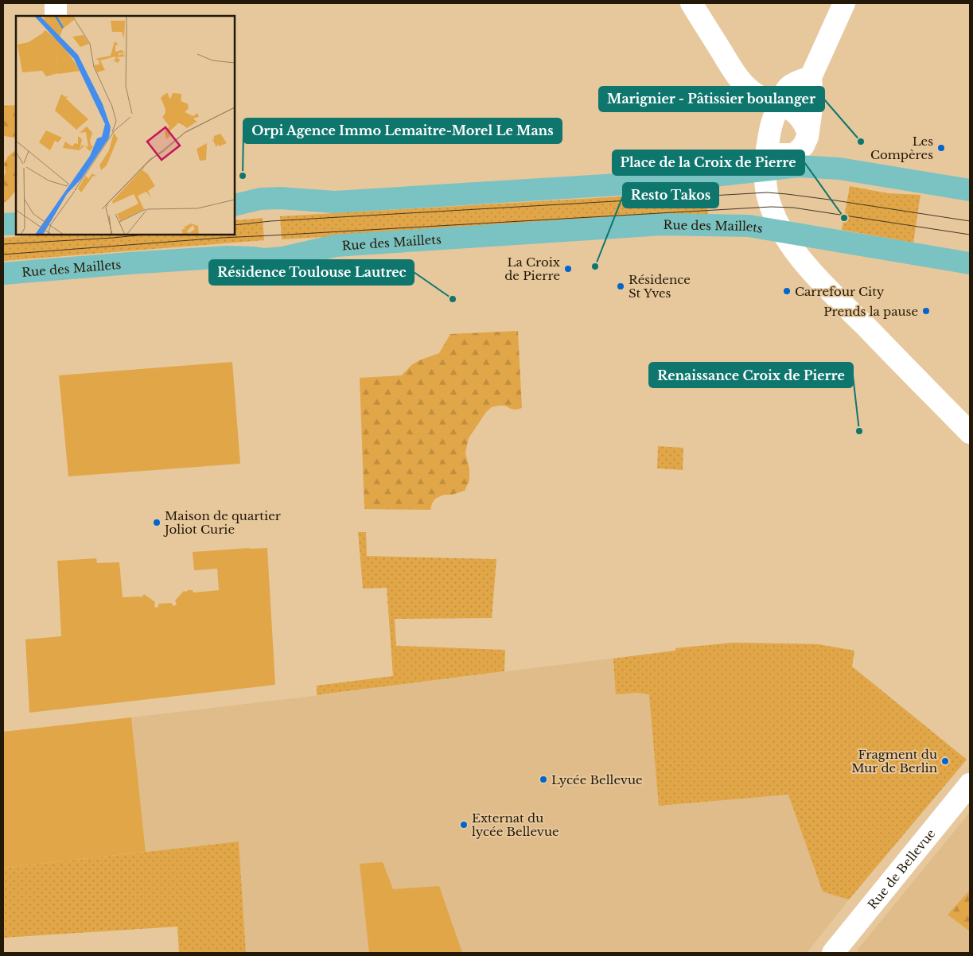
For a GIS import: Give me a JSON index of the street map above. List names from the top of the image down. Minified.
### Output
{"streets":{"main road":["Rue des Maillets"],"street":["Rue de Bellevue"]},"places":["Marignier - Pâtissier boulanger","Les Compères","Orpi Agence Immo Lemaitre-Morel Le Mans","Place de la Croix de Pierre","Resto Takos","La Croix de Pierre","Résidence St Yves","Carrefour City","Résidence Toulouse Lautrec","Prends la pause","Renaissance Croix de Pierre","Maison de quartier Joliot Curie","Fragment du Mur de Berlin","Lycée Bellevue","Externat du lycée Bellevue"]}
